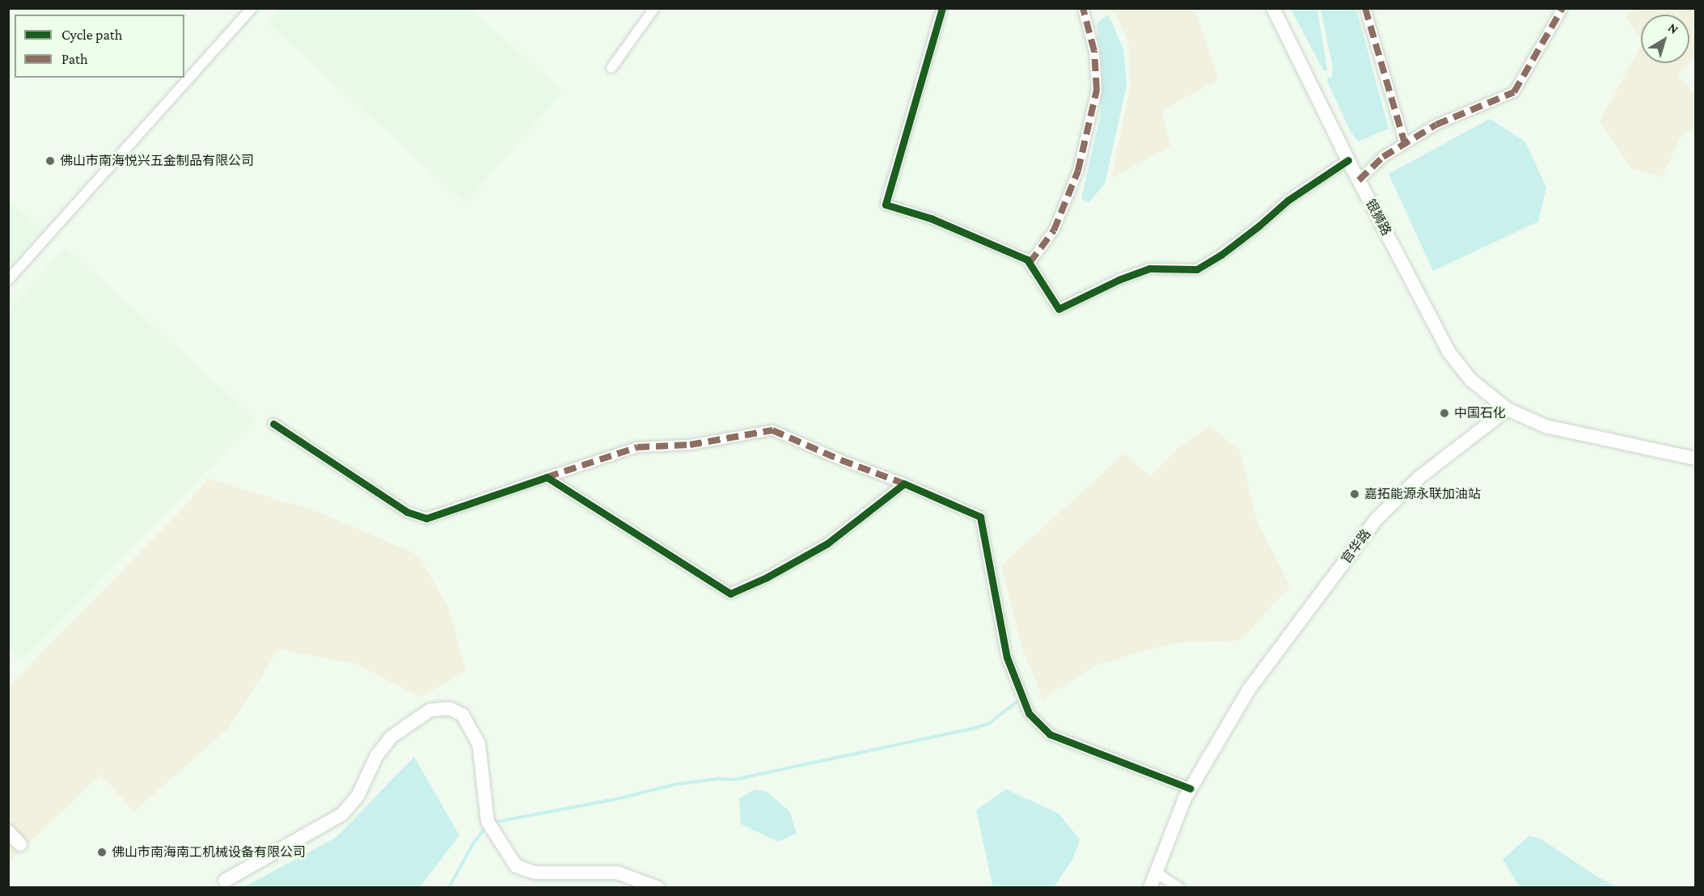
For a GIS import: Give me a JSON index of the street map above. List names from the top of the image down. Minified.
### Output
{"streets":{"main road":["银狮路","官华路"]},"crossings":[["银狮路","官华路"]],"places":["佛山市南海悦兴五金制品有限公司","中国石化","嘉拓能源永联加油站","佛山市南海南工机械设备有限公司"],"legend":["Cycle path","Path"],"north":"top right"}
